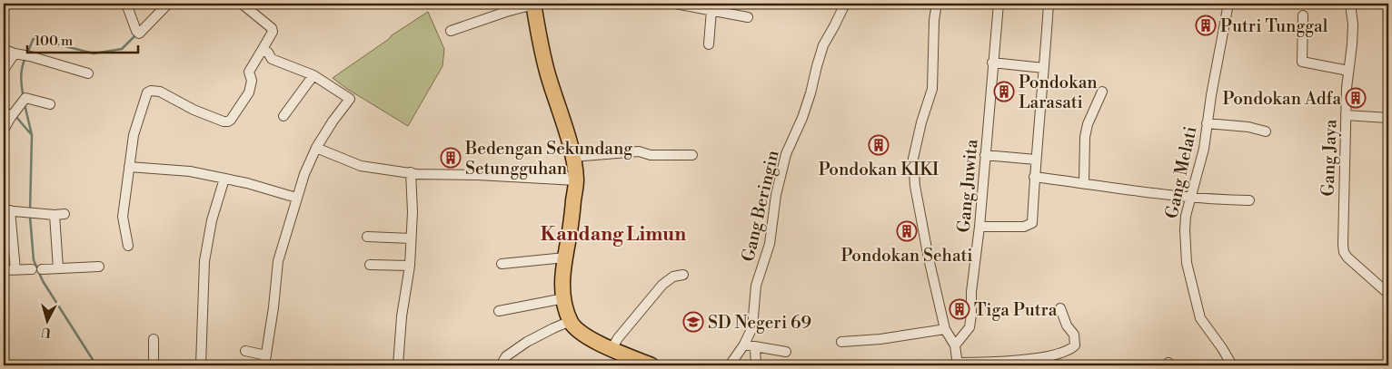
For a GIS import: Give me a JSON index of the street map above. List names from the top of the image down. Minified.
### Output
{"streets":{"street":["Gang Jaya","Gang Melati","Gang Juwita","Gang Beringin"]},"districts":["Kandang Limun"],"places":{"building":["Putri Tunggal","Pondokan Larasati","Pondokan Adfa","Pondokan KIKI","Bedengan Sekundang Setungguhan","Pondokan Sehati","Tiga Putra"],"school or university":["SD Negeri 69"]},"scale_bar":"100 m","north":"bottom"}
